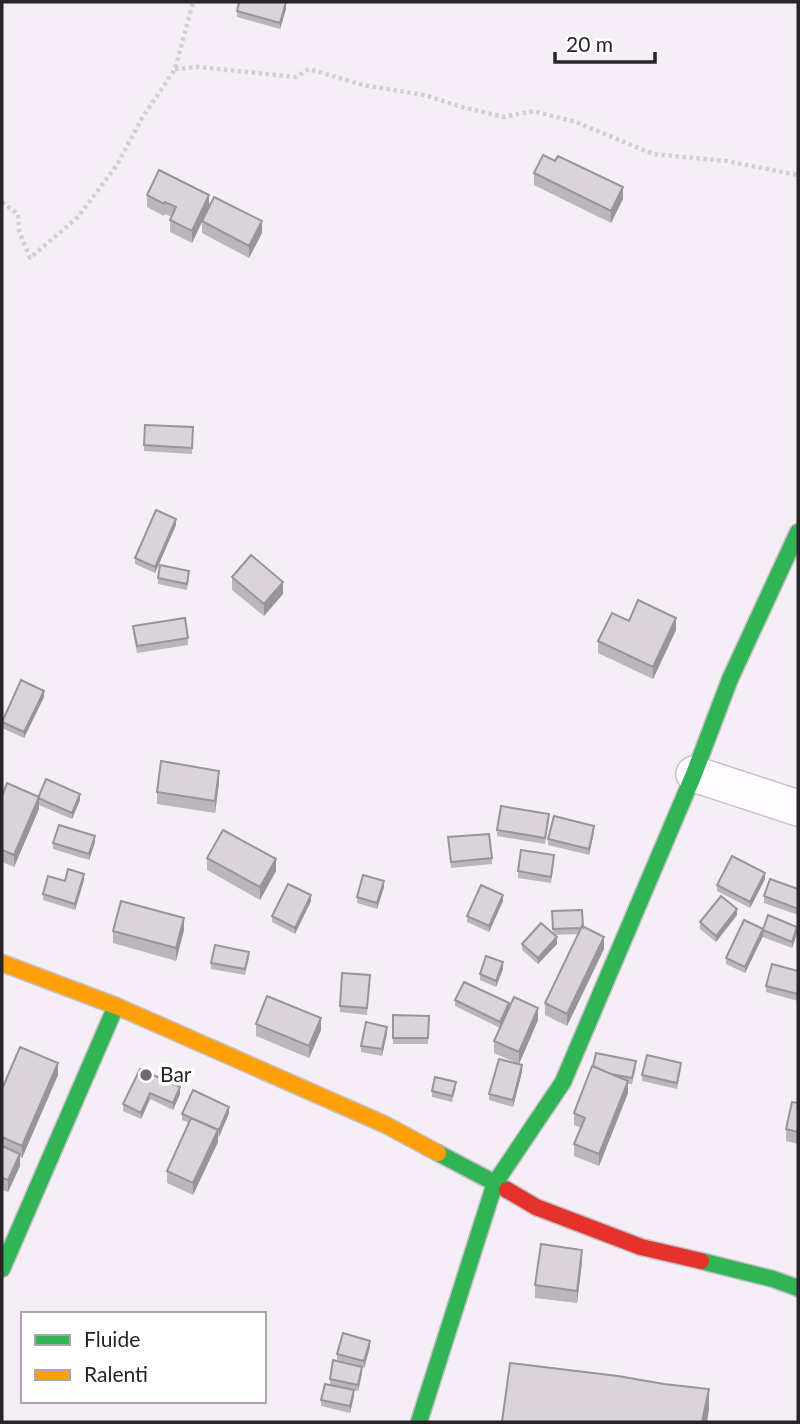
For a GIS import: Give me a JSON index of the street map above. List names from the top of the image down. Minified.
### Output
{"places":["Bar"],"legend":["Fluide","Ralenti"],"scale_bar":"20 m"}
